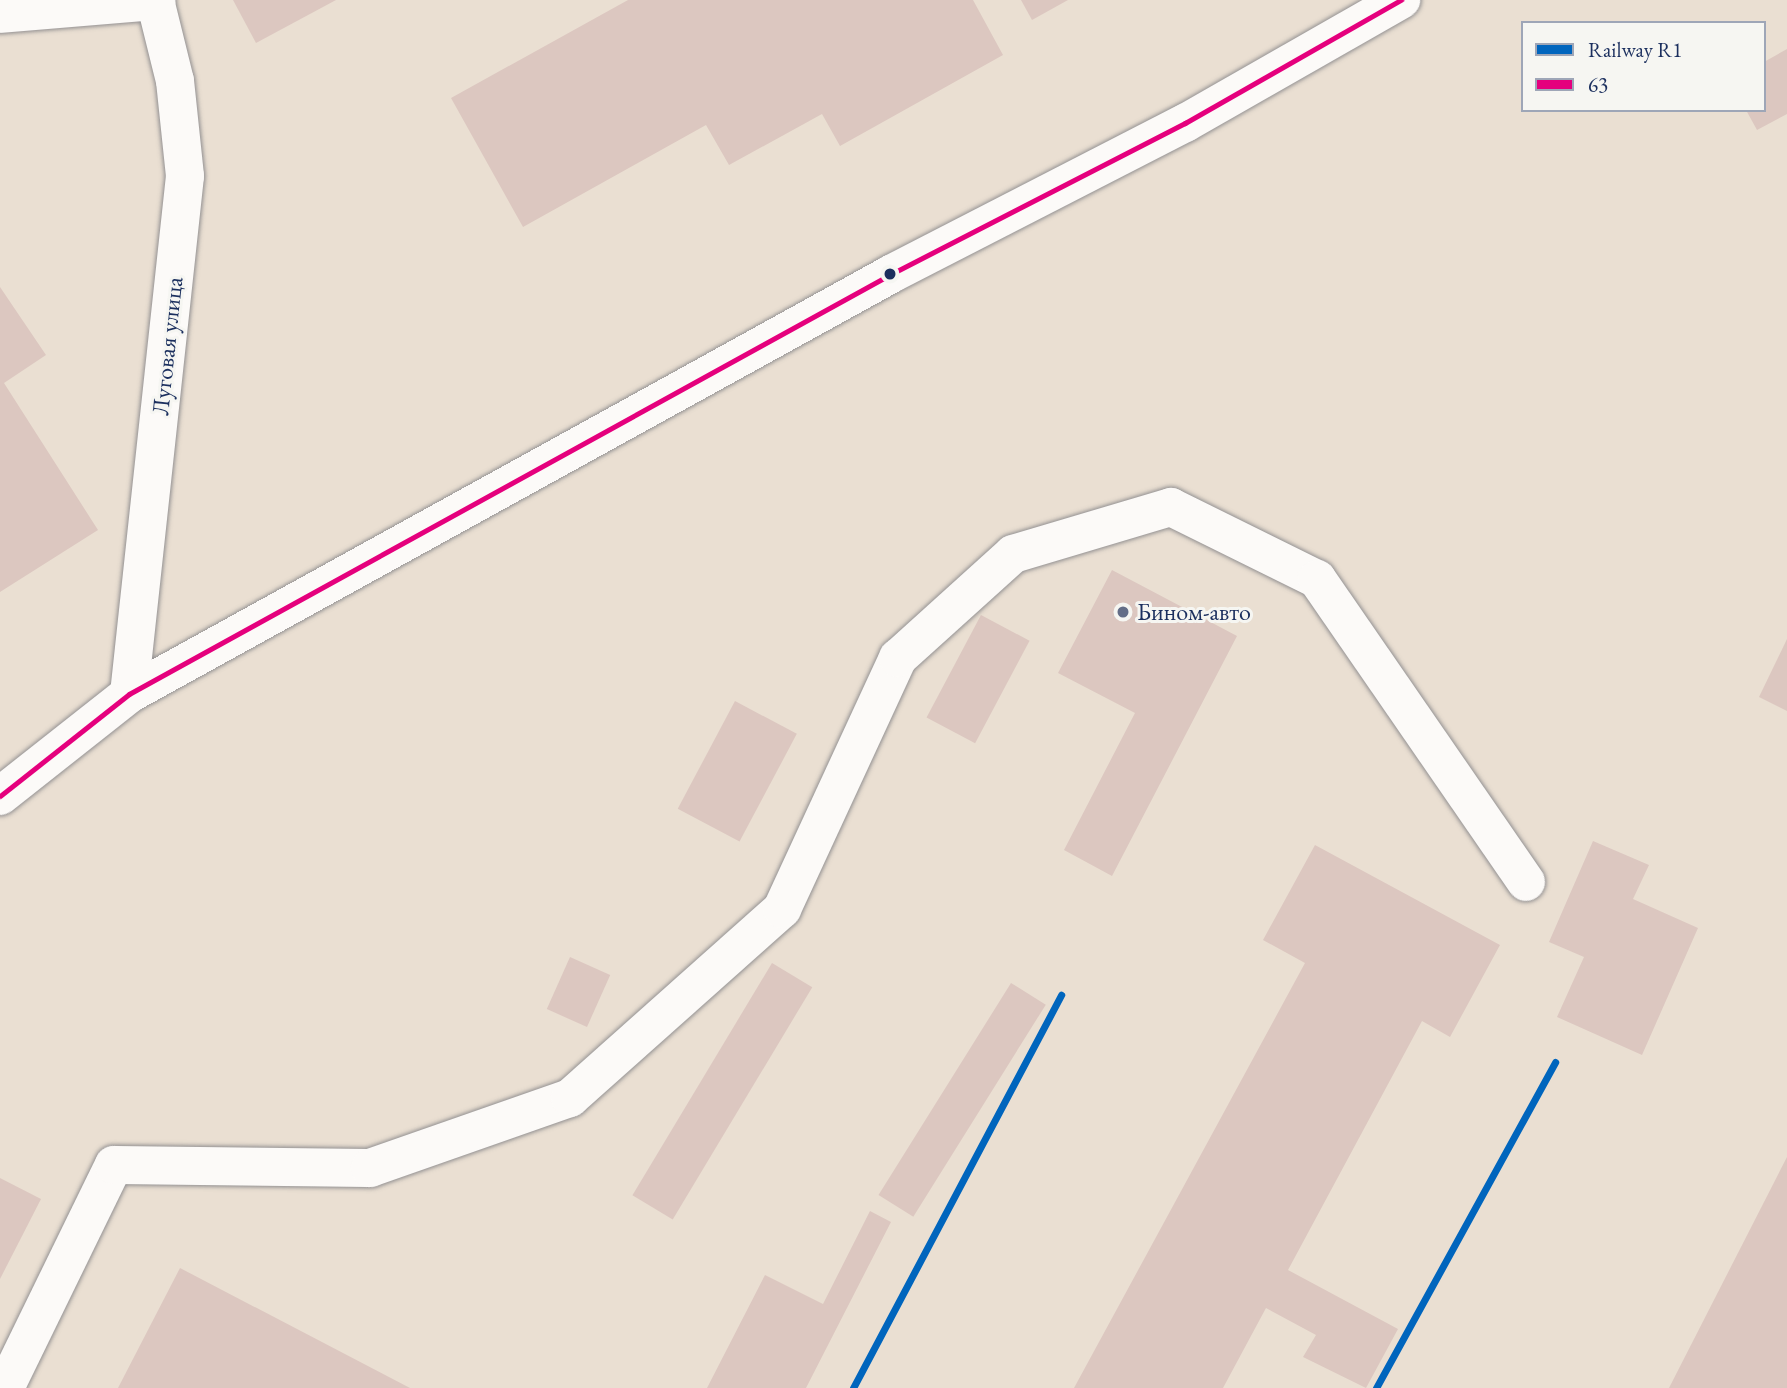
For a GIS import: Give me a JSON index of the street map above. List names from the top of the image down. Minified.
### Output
{"streets":{"main road":["Луговая улица"]},"places":["Бином-авто"],"lines":["transit line 63","rail line R1"],"legend":["Railway R1","63"]}
